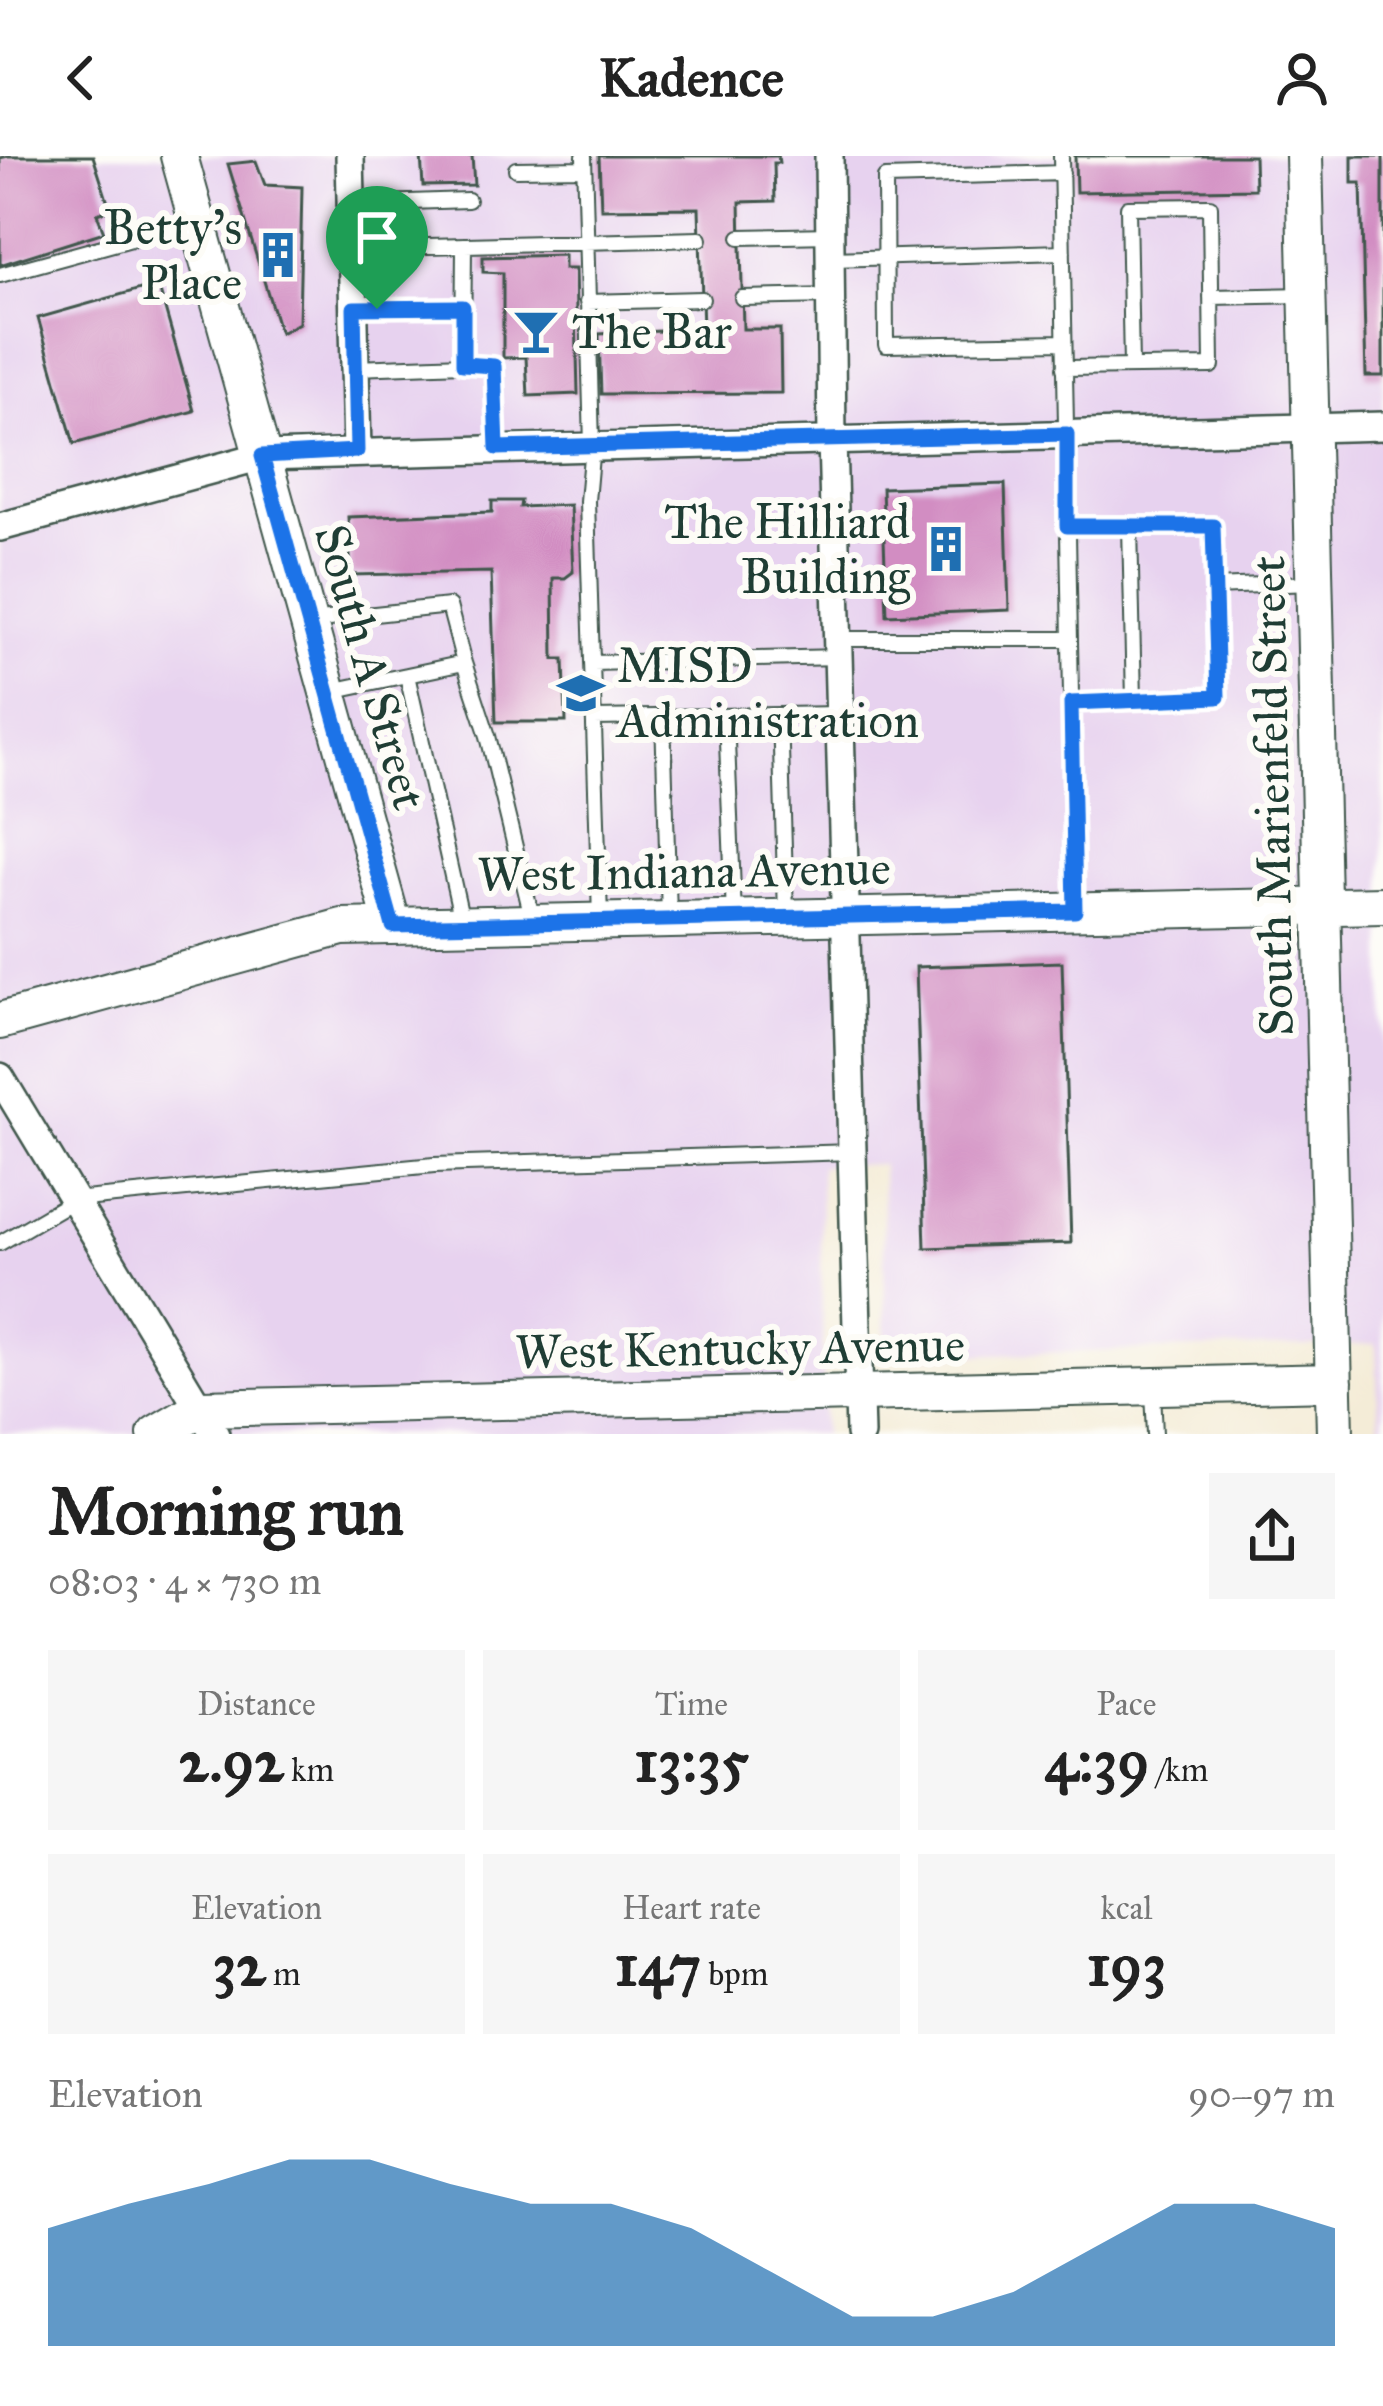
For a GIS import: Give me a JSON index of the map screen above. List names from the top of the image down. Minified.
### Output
{"streets":{"street":["South A Street","South Marienfeld Street","West Indiana Avenue","West Kentucky Avenue"]},"crossings":[["South A Street","West Indiana Avenue"],["South Marienfeld Street","West Indiana Avenue"],["South Marienfeld Street","West Kentucky Avenue"]],"places":{"building":["Betty's Place","The Hilliard Building"],"bar":["The Bar"],"school or university":["MISD Administration"]},"page":{"header":"Kadence","heading":["Morning run","08:03 · 4 × 730 m"],"stats":[["Distance","2.92 km"],["Time","13:35"],["Pace","4:39 /km"],["Elevation","32 m"],["Heart rate","147 bpm"],["kcal","193"]],"chart":["Elevation","90–97 m"]}}
